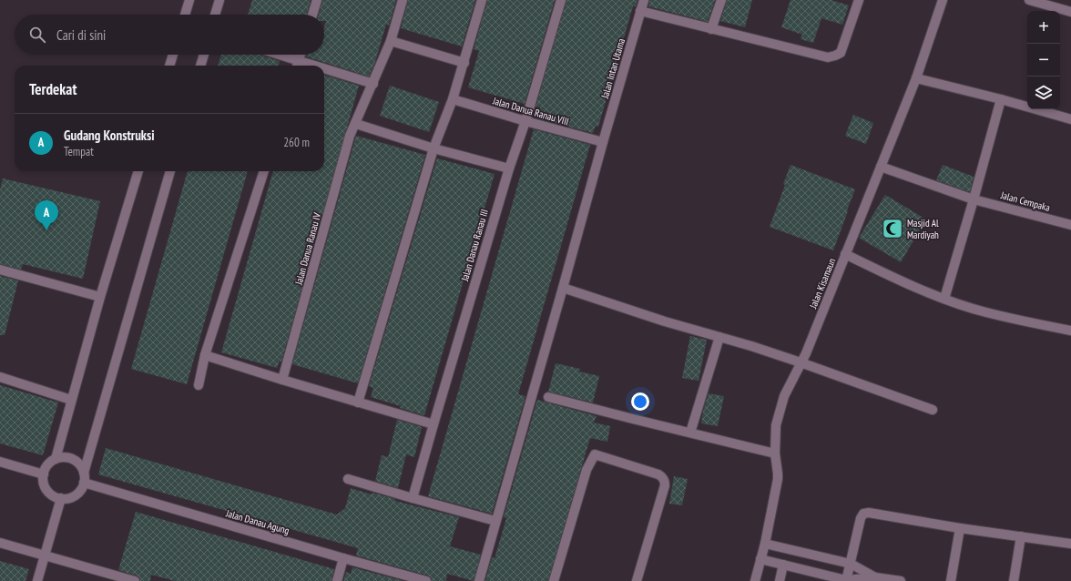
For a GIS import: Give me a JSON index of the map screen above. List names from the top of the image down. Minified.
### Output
{"streets":{"street":["Jalan Intan Utama","Jalan Danua Ranau VIII","Jalan Cempaka","Jalan Danau Ranau III","Jalan Danua Ranau IV","Jalan Kisamaun","Jalan Danau Agung"]},"crossings":[["Jalan Intan Utama","Jalan Danua Ranau VIII"],["Jalan Danua Ranau VIII","Jalan Danau Ranau III"],["Jalan Cempaka","Jalan Kisamaun"]],"places":{"mosque":["Masjid Al Mardiyah"]},"page":{"map_buttons":["+","−"],"search":"Cari di sini","heading":"Terdekat","list":[{"mark":"A","name":"Gudang Konstruksi","note":"Tempat","value":"260 m"}],"pins":"A"}}
